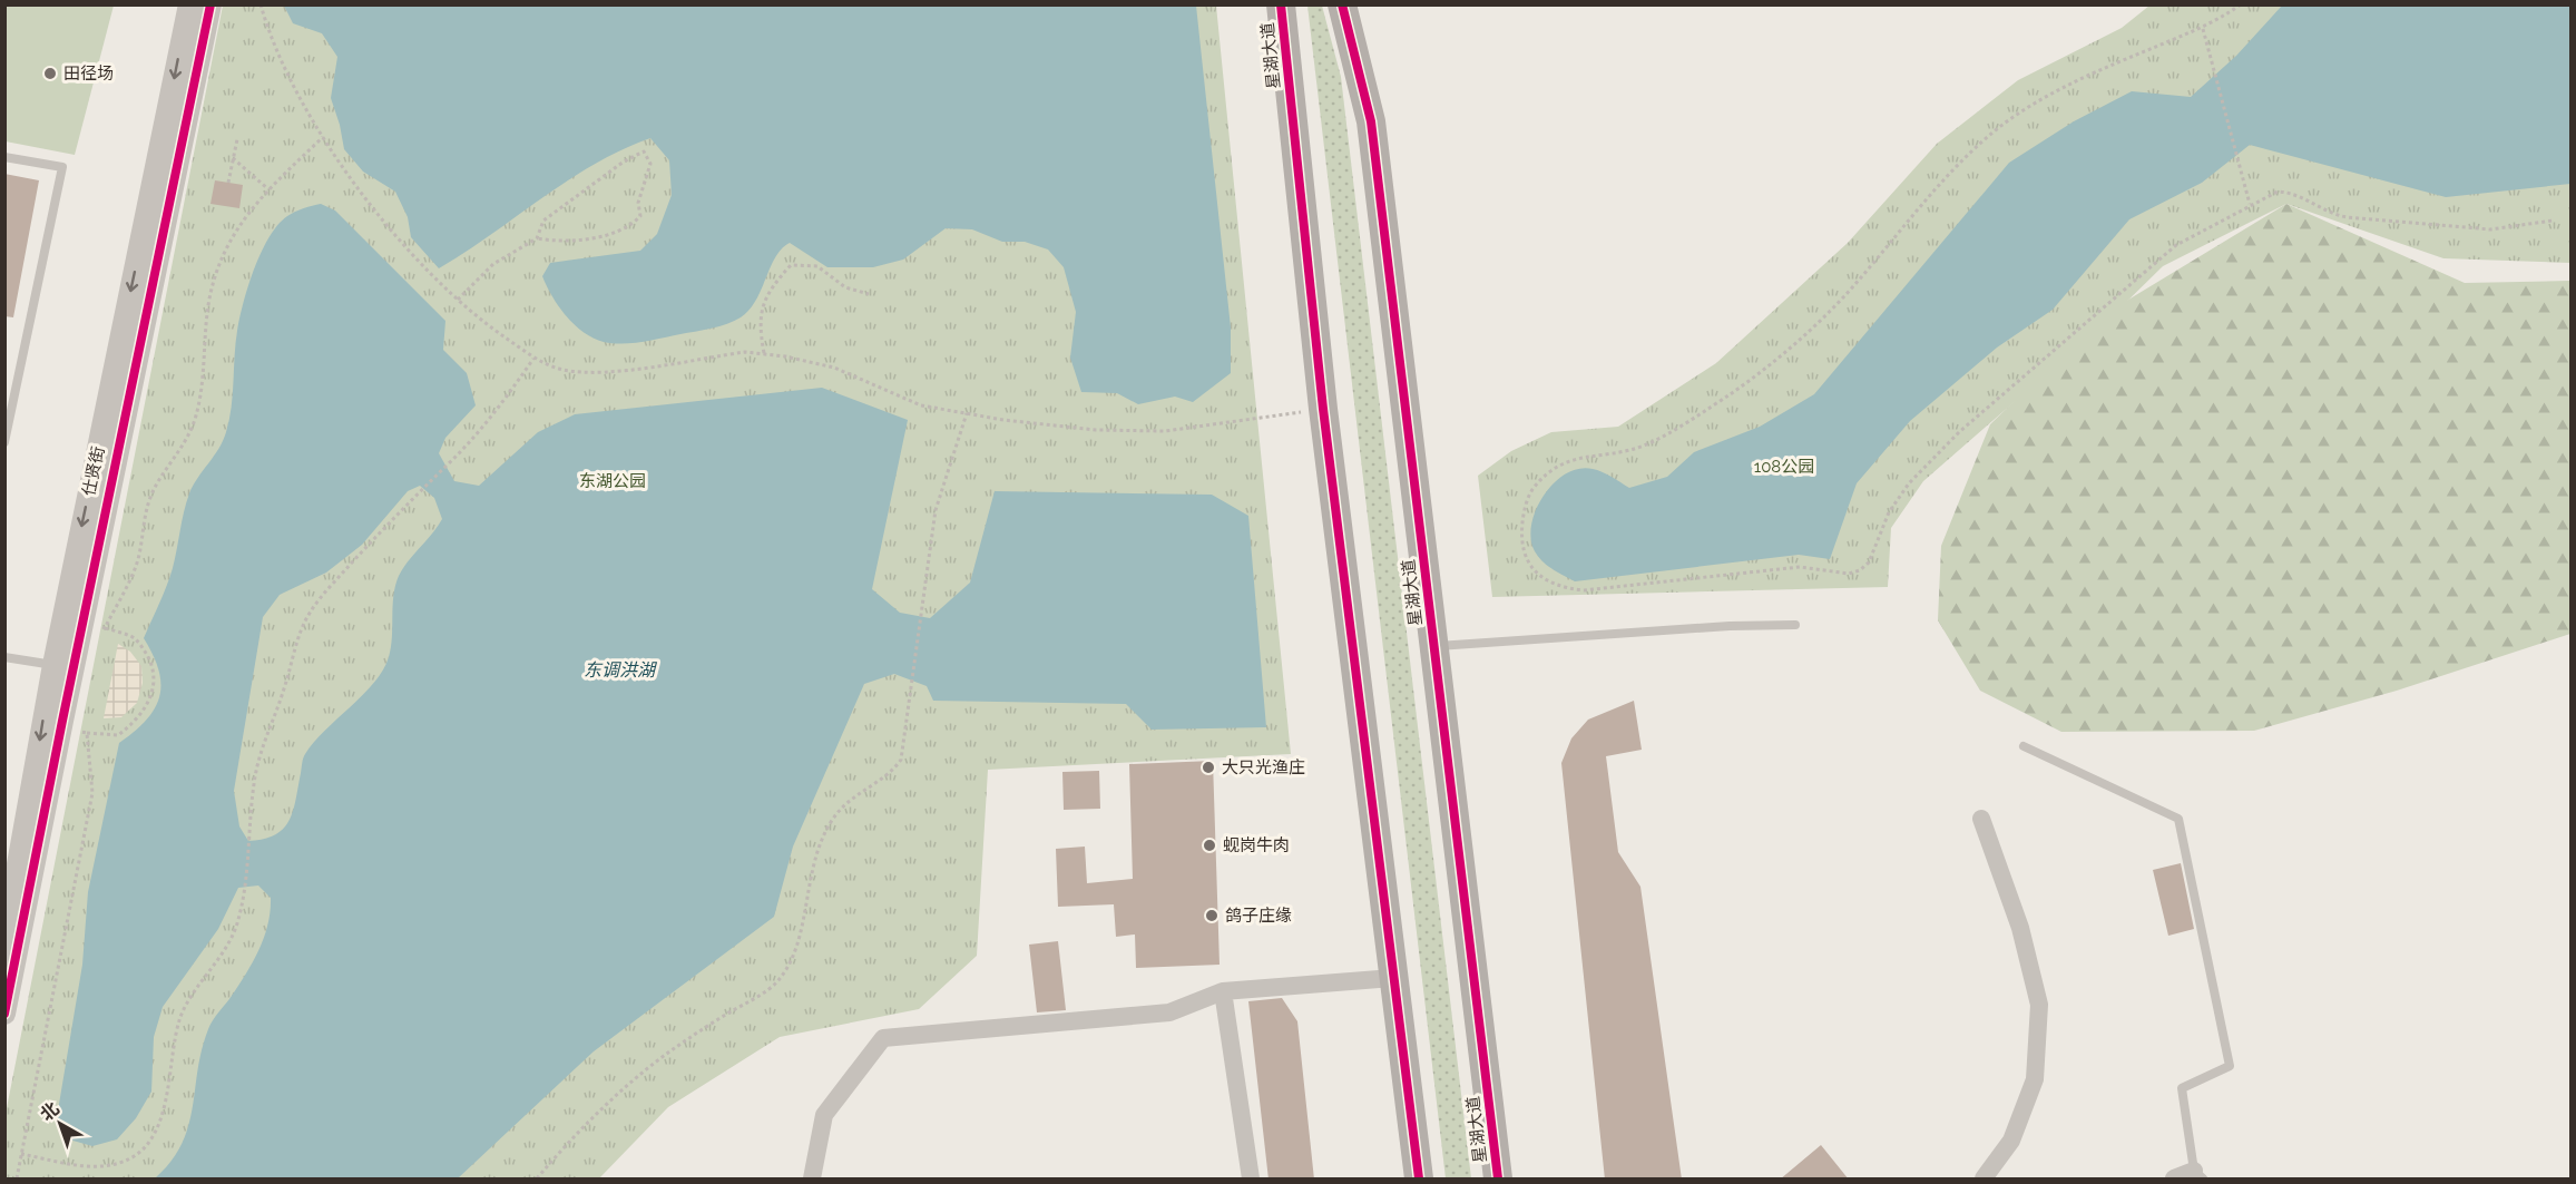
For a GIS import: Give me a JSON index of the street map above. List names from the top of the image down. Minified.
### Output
{"streets":{"main road":["星湖大道"],"street":["仕贤街"]},"water":["东调洪湖"],"parks":["108公园","东湖公园"],"places":["田径场","大只光渔庄","蚬岗牛肉","鸽子庄缘"],"north":"top left"}
